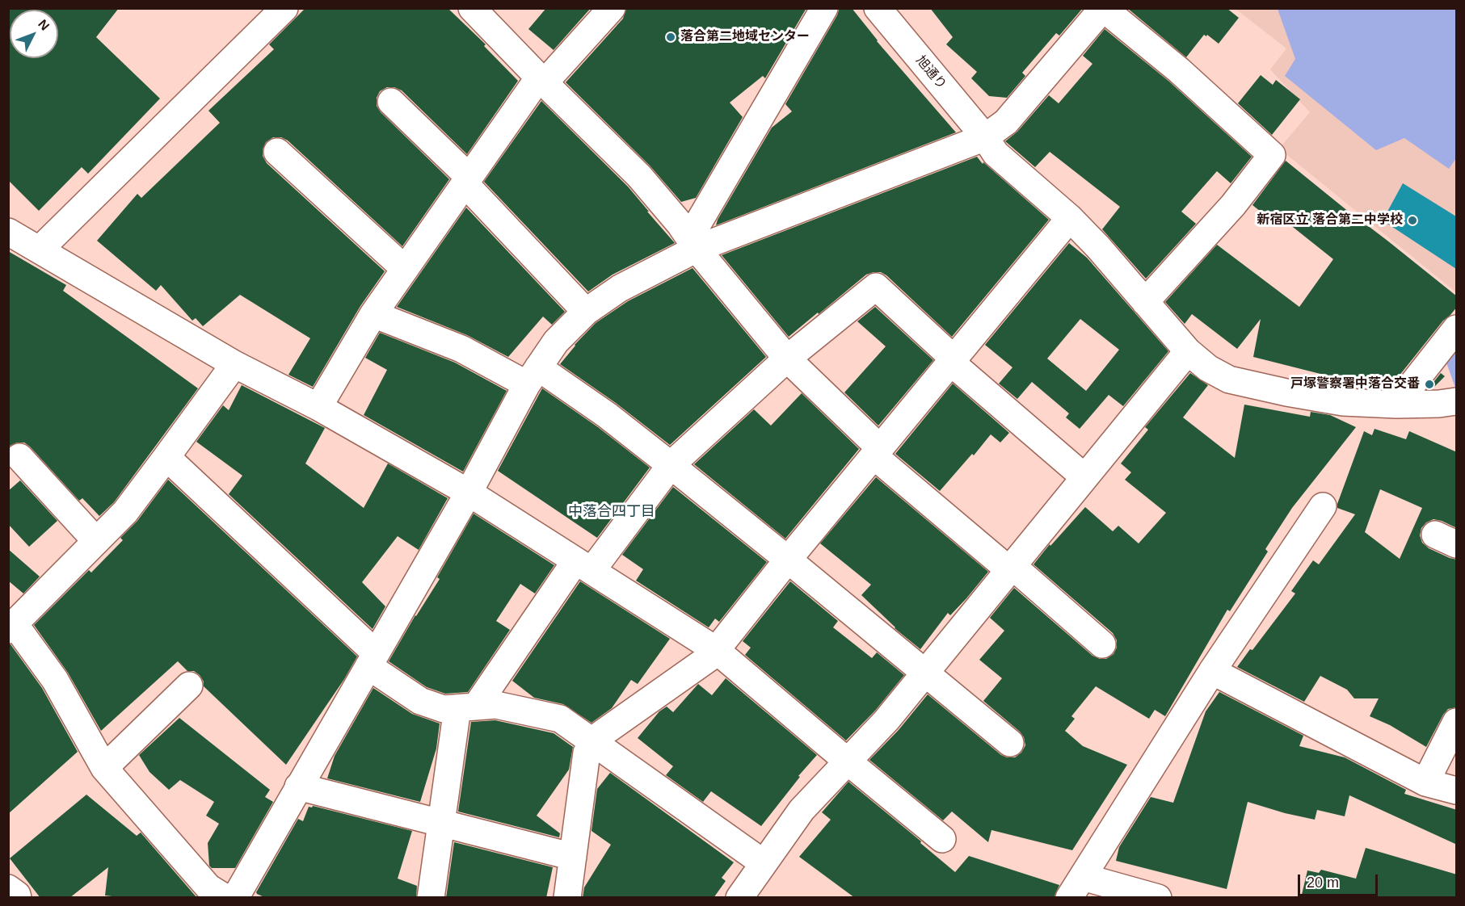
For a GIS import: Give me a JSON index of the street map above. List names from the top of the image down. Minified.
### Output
{"streets":{"street":["旭通り"]},"districts":["中落合四丁目"],"places":["落合第二地域センター","新宿区立 落合第二中学校","戸塚警察署中落合交番"],"scale_bar":"20 m","north":"top right"}
